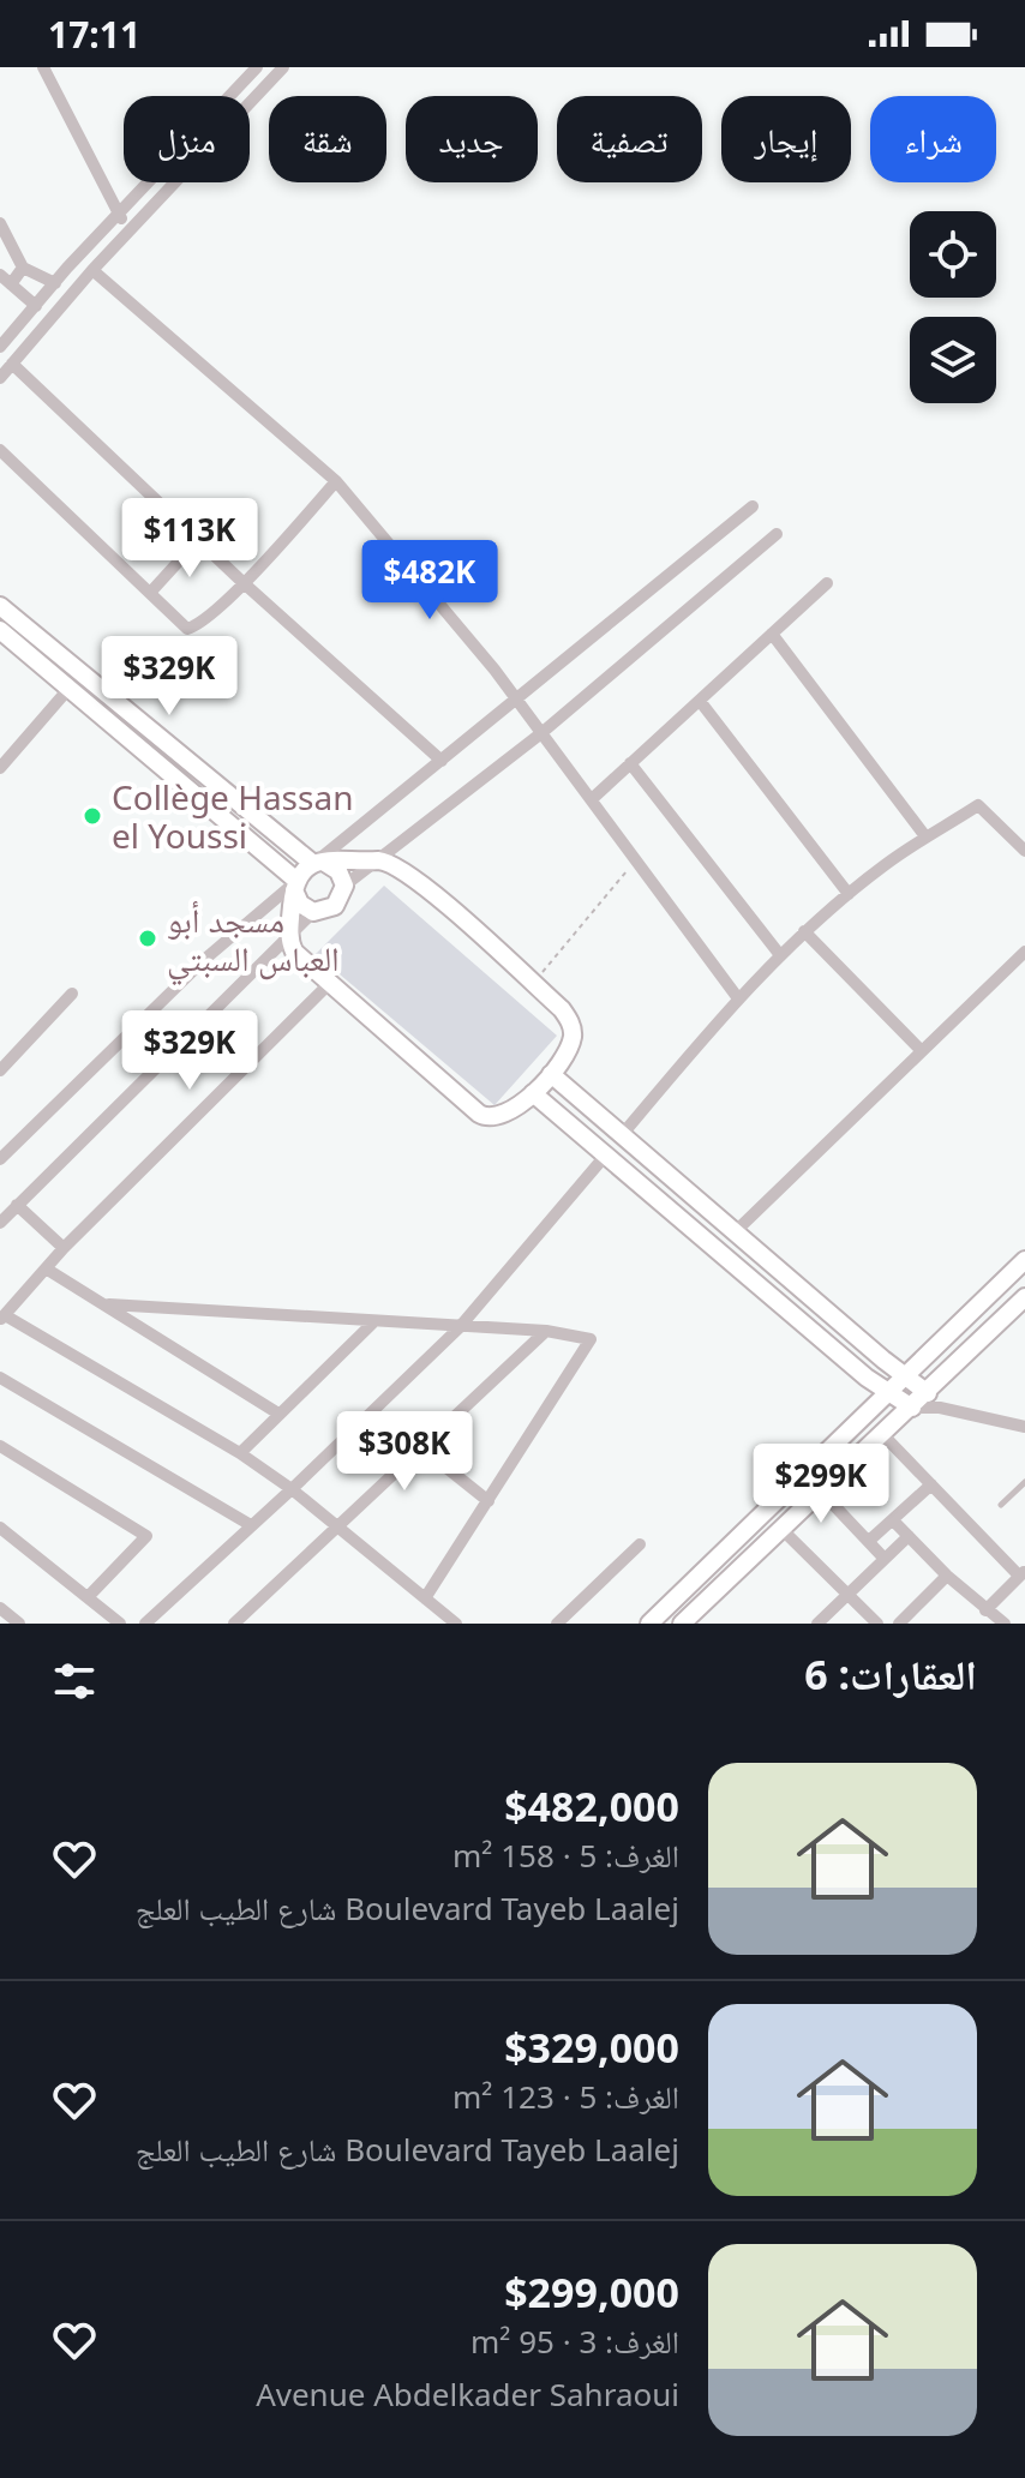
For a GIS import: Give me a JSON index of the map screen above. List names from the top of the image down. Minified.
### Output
{"places":["Collège Hassan el Youssi","مسجد أبو العباس السبتي"],"page":{"status":"17:11","chip":["شراء","إيجار","تصفية","جديد","شقة","منزل"],"price":["$113K","$482K","$329K","$329K","$308K","$299K"],"heading":"العقارات: 6","list":[{"name":"$482,000","note":"الغرف: 5 · 158 m² · Boulevard Tayeb Laalej شارع الطيب العلج"},{"name":"$329,000","note":"الغرف: 5 · 123 m² · Boulevard Tayeb Laalej شارع الطيب العلج"},{"name":"$299,000","note":"الغرف: 3 · 95 m² · Avenue Abdelkader Sahraoui"}]}}
